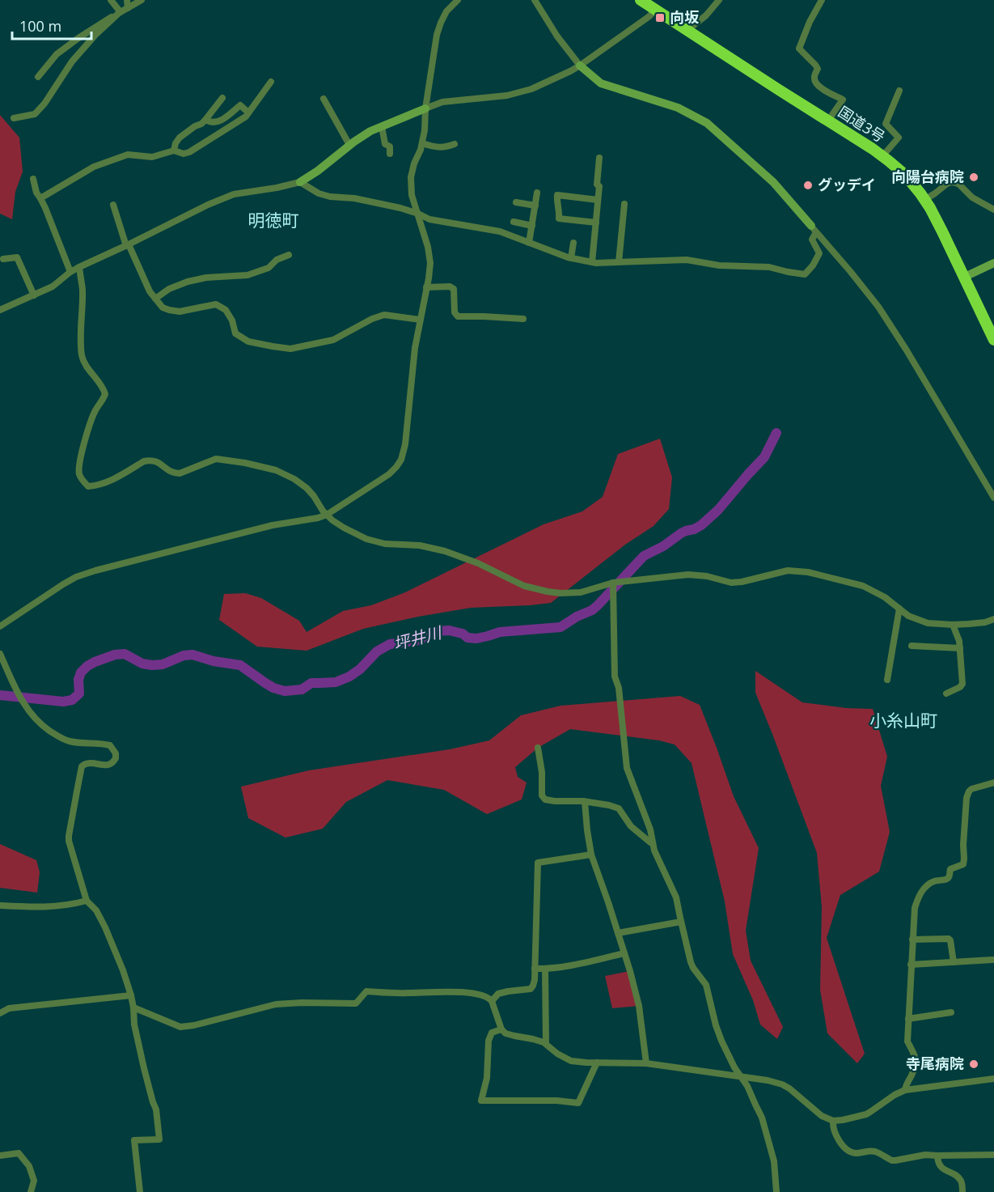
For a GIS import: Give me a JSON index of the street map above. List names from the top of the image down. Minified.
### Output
{"streets":{"highway":["国道3号"]},"districts":["明徳町","小糸山町"],"water":["坪井川"],"places":{"transit":["向坂"],"other":["向陽台病院","グッデイ","寺尾病院"]},"scale_bar":"100 m"}
